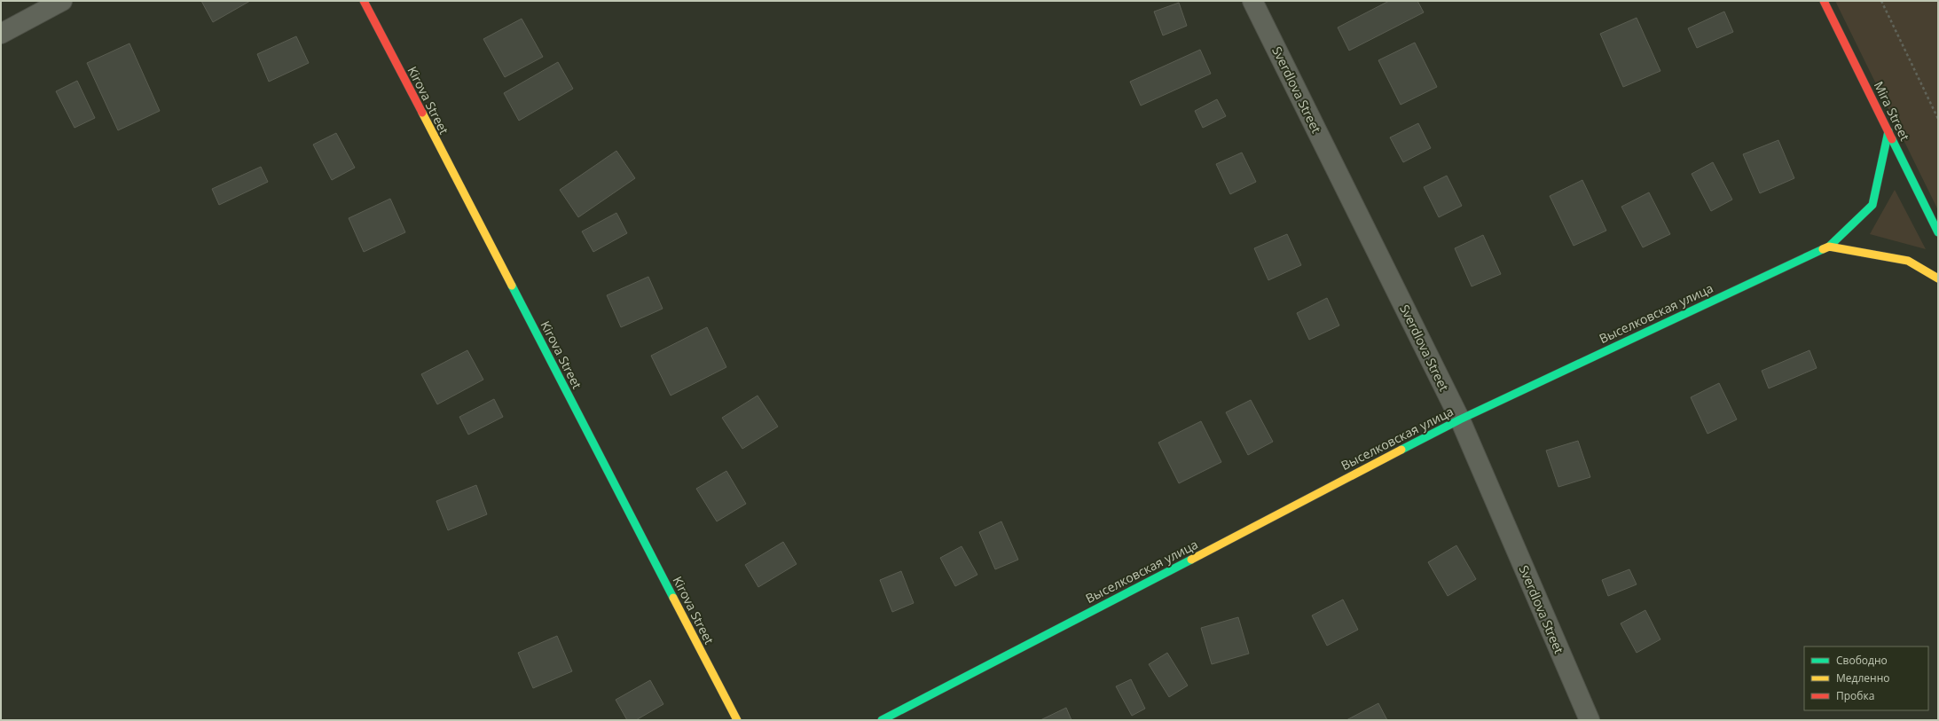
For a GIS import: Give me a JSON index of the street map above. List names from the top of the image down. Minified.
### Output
{"streets":{"street":["Sverdlova Street","Kirova Street","Mira Street","Выселковская улица"]},"crossings":[["Sverdlova Street","Выселковская улица"],["Mira Street","Выселковская улица"]],"legend":["Свободно","Медленно","Пробка"]}
